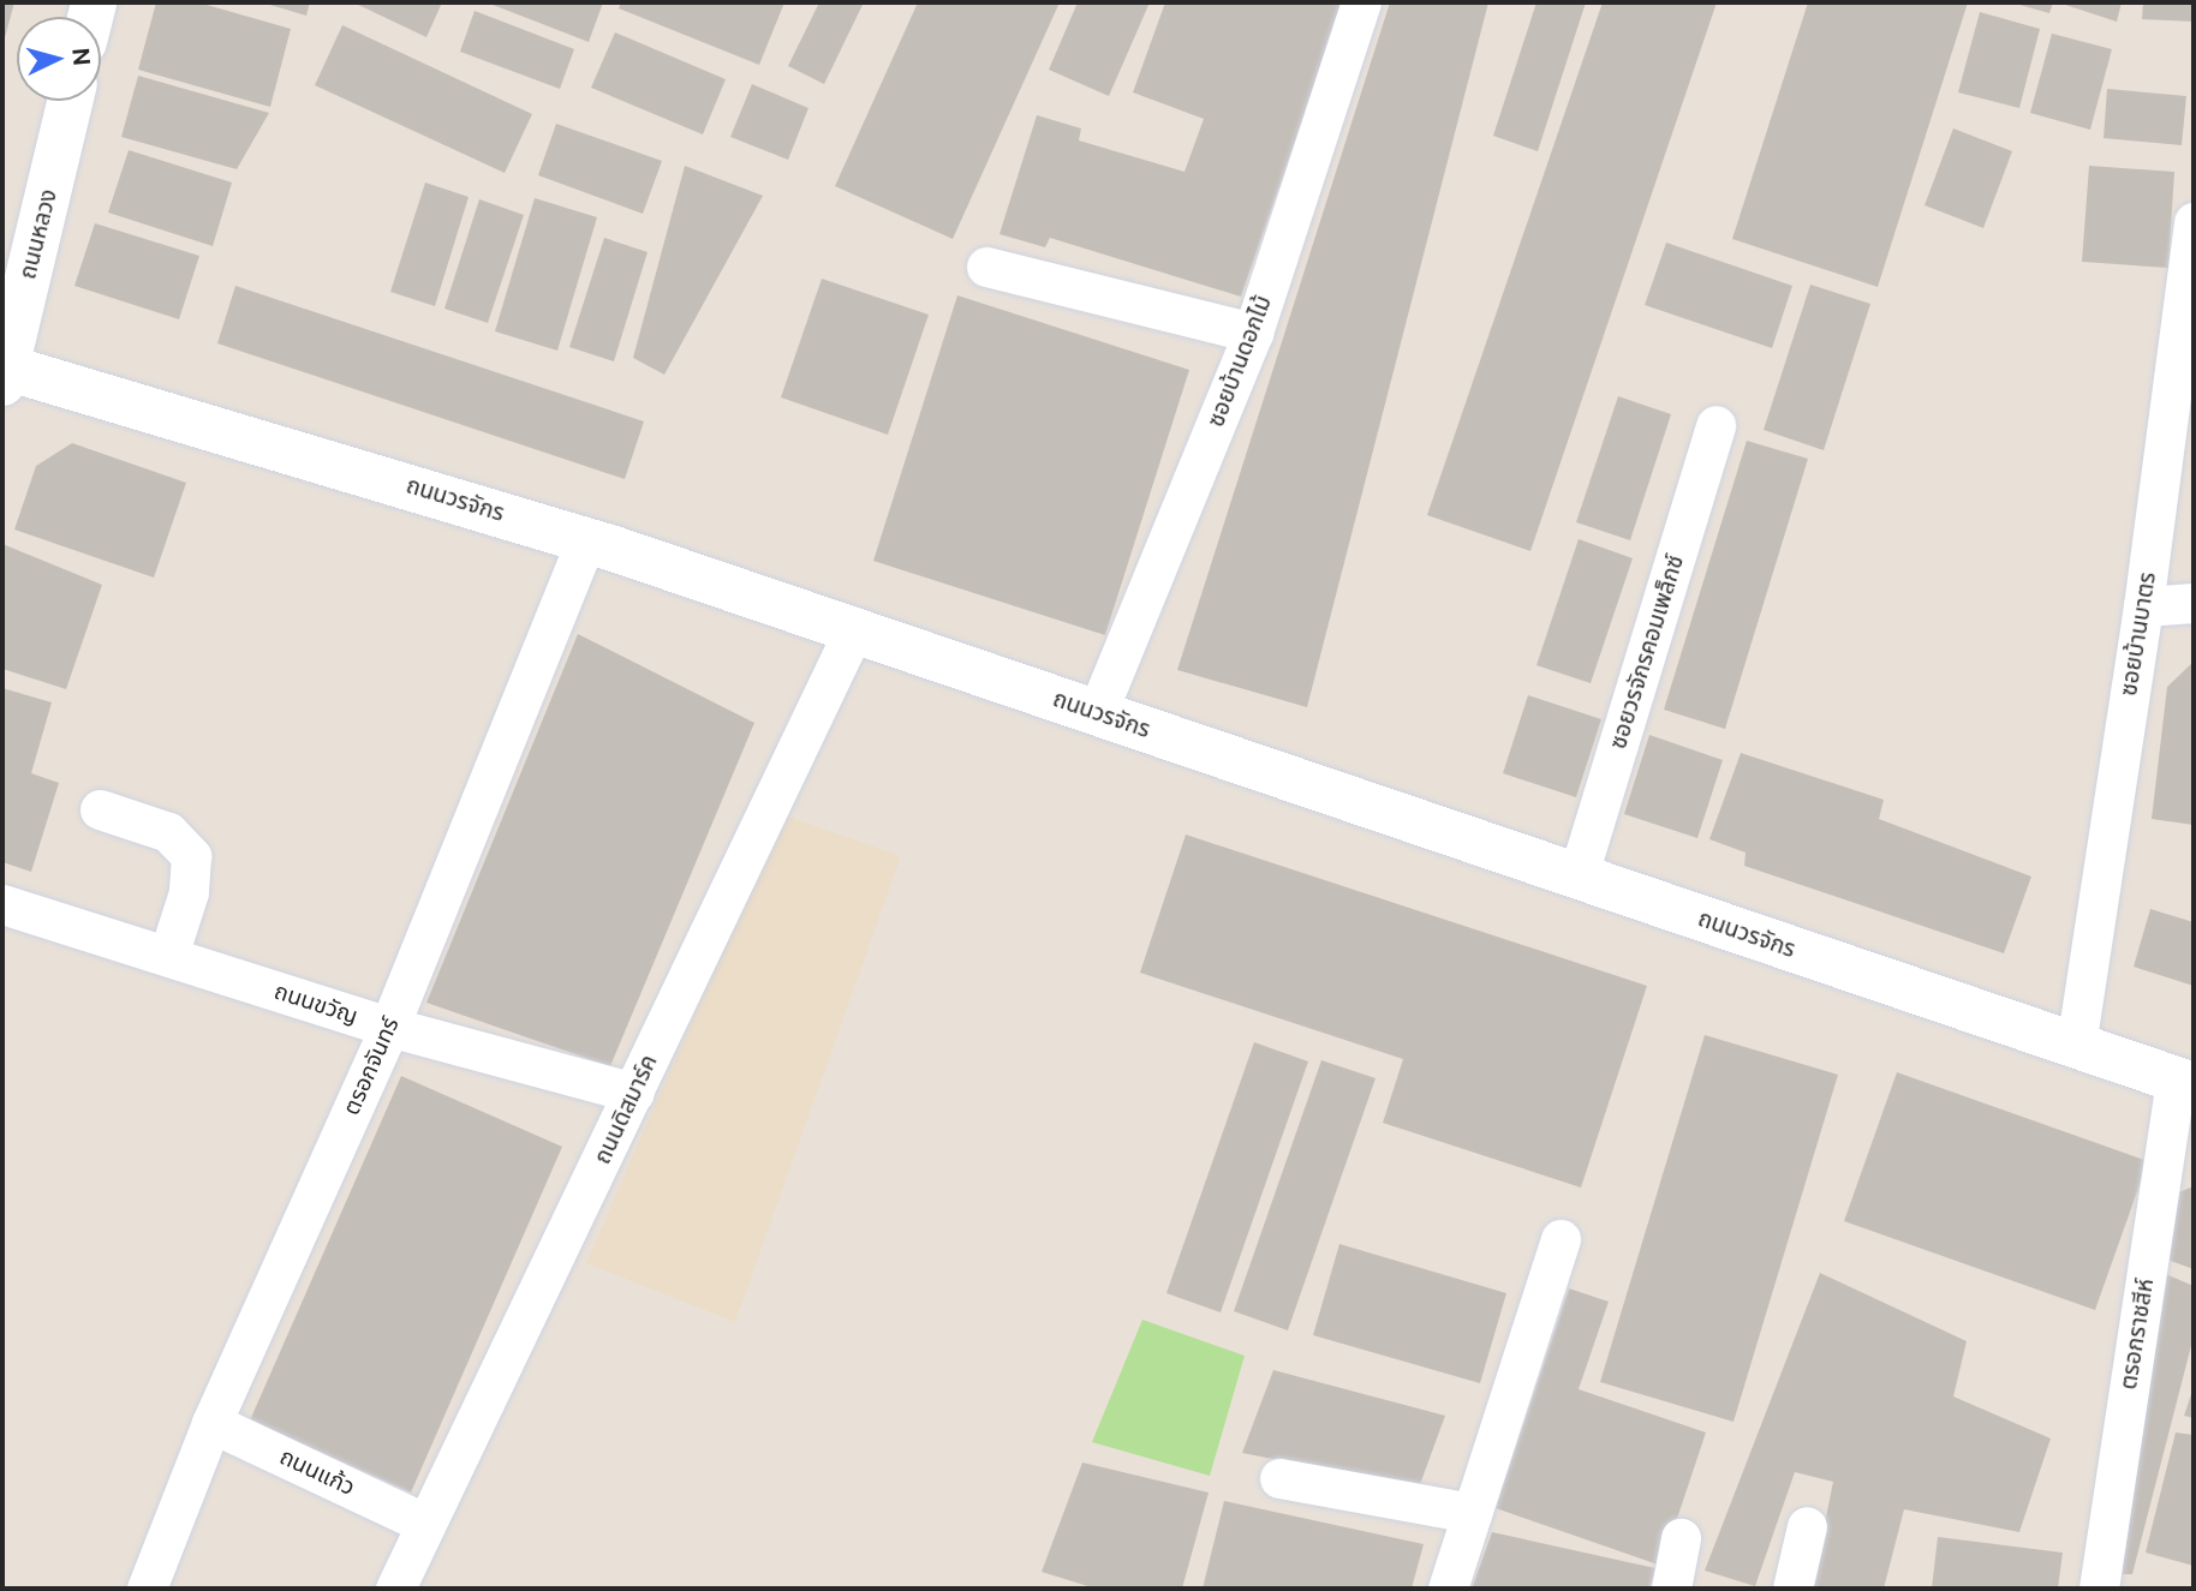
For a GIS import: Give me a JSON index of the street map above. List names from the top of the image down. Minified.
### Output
{"streets":{"main road":["ถนนหลวง","ถนนวรจักร"],"street":["ซอยบ้านดอกไม้","ซอยบ้านบาตร","ซอยวรจักรคอมเพล็กซ์","ถนนขวัญ","ตรอกจันทร์","ถนนดิสมาร์ค","ตรอกราชสีห์","ถนนแก้ว"]},"crossings":[["ถนนหลวง","ถนนวรจักร"],["ซอยบ้านดอกไม้","ถนนวรจักร"],["ถนนวรจักร","ซอยบ้านบาตร"],["ถนนวรจักร","ซอยวรจักรคอมเพล็กซ์"],["ถนนวรจักร","ตรอกจันทร์"],["ถนนวรจักร","ถนนดิสมาร์ค"],["ถนนวรจักร","ตรอกราชสีห์"],["ถนนขวัญ","ตรอกจันทร์"],["ถนนขวัญ","ถนนดิสมาร์ค"],["ตรอกจันทร์","ถนนแก้ว"],["ถนนดิสมาร์ค","ถนนแก้ว"]],"north":"right"}
